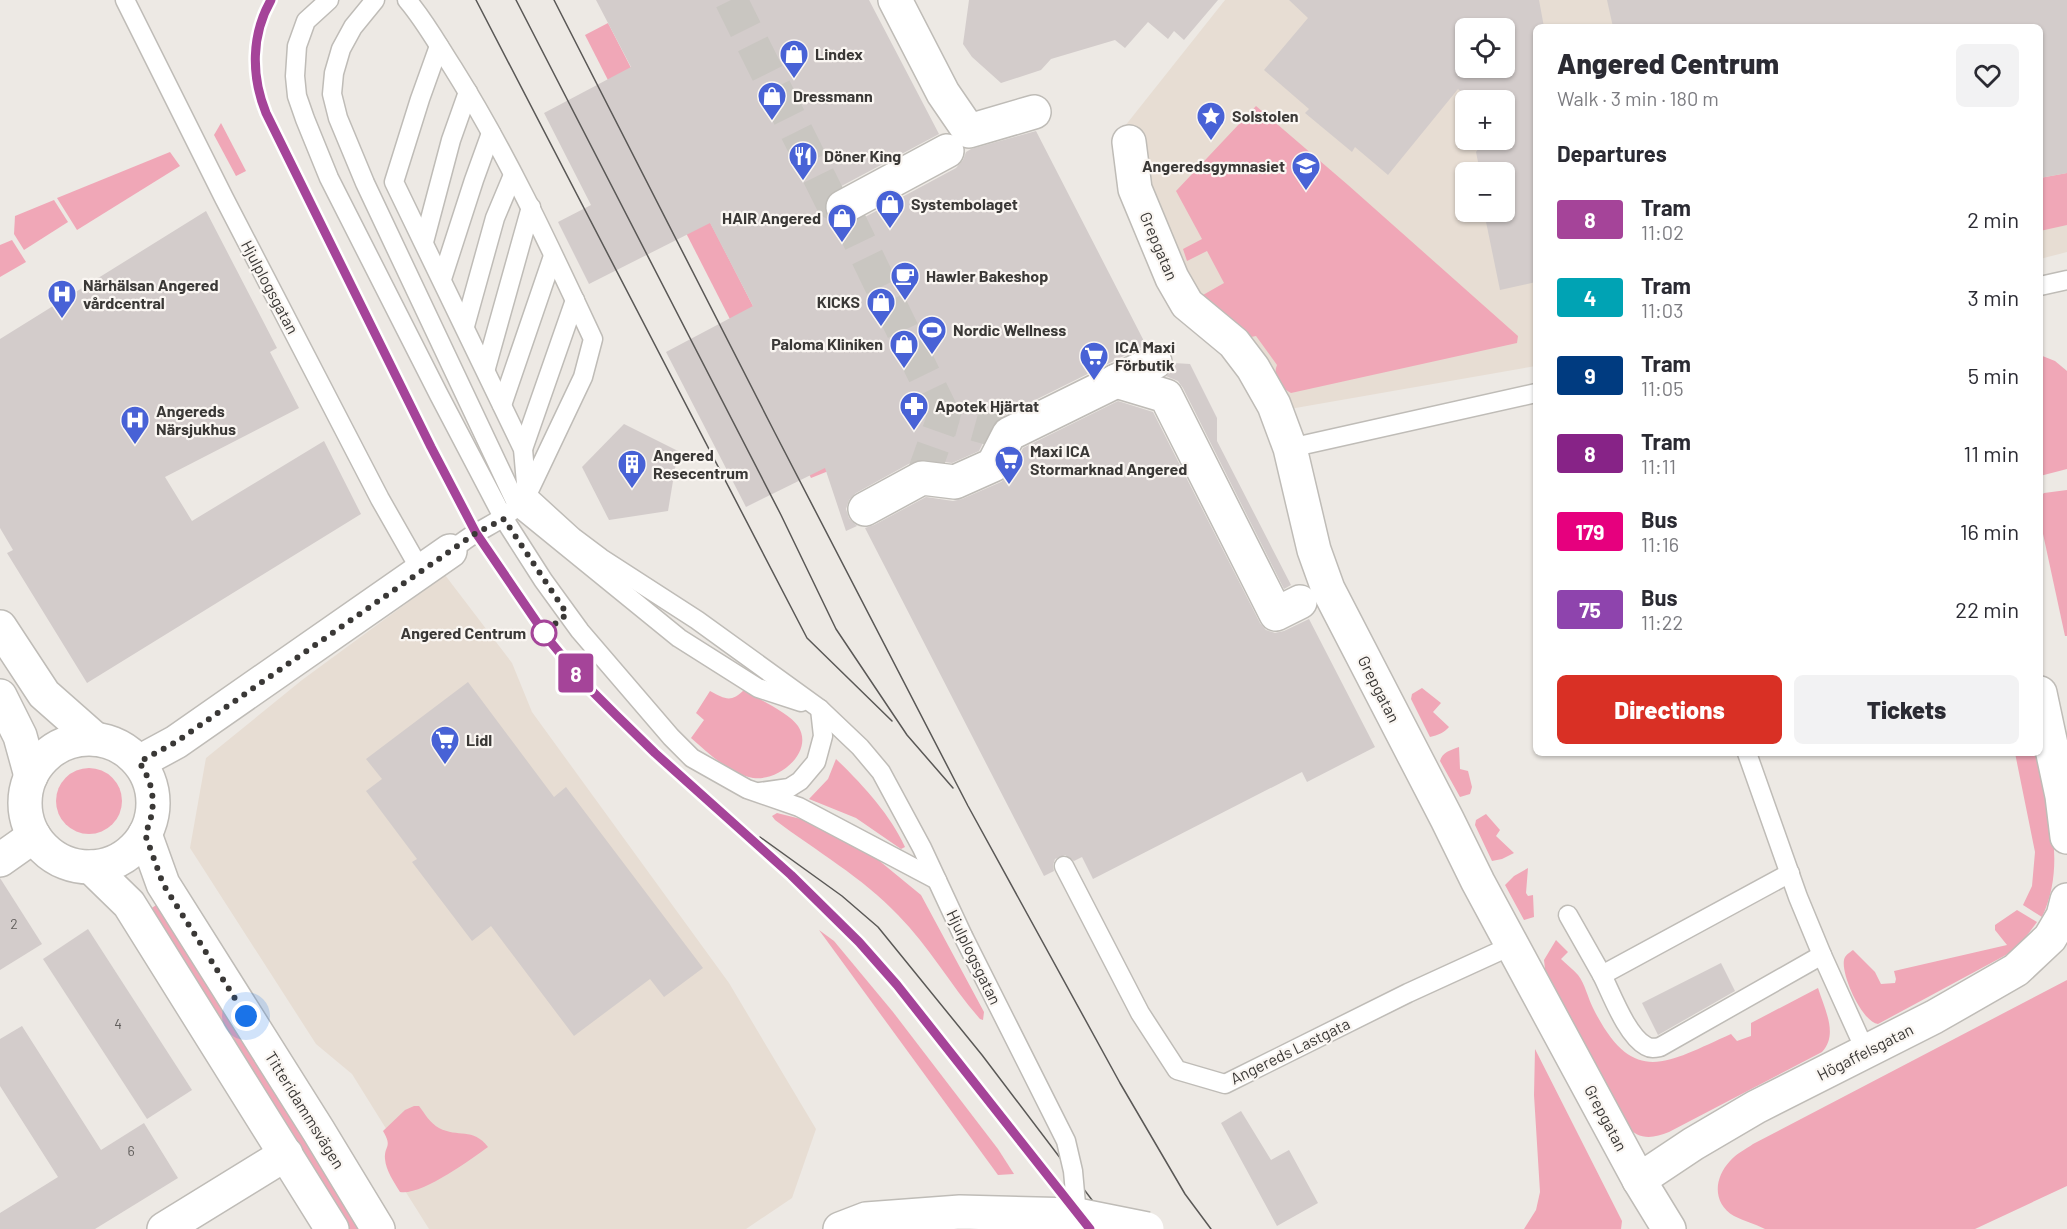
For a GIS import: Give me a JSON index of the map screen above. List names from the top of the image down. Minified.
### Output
{"streets":{"street":["Grepgatan","Högaffelsgatan","Titteridammsvägen"],"lane":["Hjulplogsgatan","Angereds Lastgata"]},"crossings":[["Grepgatan","Angereds Lastgata"],["Grepgatan","Högaffelsgatan"]],"places":{"shop":["Lindex","Dressmann","Systembolaget","HAIR Angered","KICKS","Paloma Kliniken"],"place":["Solstolen"],"restaurant":["Döner King"],"school or university":["Angeredsgymnasiet"],"cafe":["Hawler Bakeshop"],"hospital":["Närhälsan Angered vårdcentral","Angereds Närsjukhus"],"sports":["Nordic Wellness"],"supermarket":["ICA Maxi Förbutik","Maxi ICA Stormarknad Angered","Lidl"],"pharmacy":["Apotek Hjärtat"],"building":["Angered Resecentrum"],"other":["Angered Centrum"]},"lines":["tram line 8"],"house_numbers":["2","4","6"],"page":{"on_map":"8","map_buttons":["+","−"],"heading":[["Angered Centrum","Walk · 3 min · 180 m"],"Departures"],"list":[{"mark":"8","name":"Tram","note":"11:02","value":"2 min"},{"mark":"4","name":"Tram","note":"11:03","value":"3 min"},{"mark":"9","name":"Tram","note":"11:05","value":"5 min"},{"mark":"8","name":"Tram","note":"11:11","value":"11 min"},{"mark":"179","name":"Bus","note":"11:16","value":"16 min"},{"mark":"75","name":"Bus","note":"11:22","value":"22 min"}],"buttons":["Directions","Tickets"]}}
